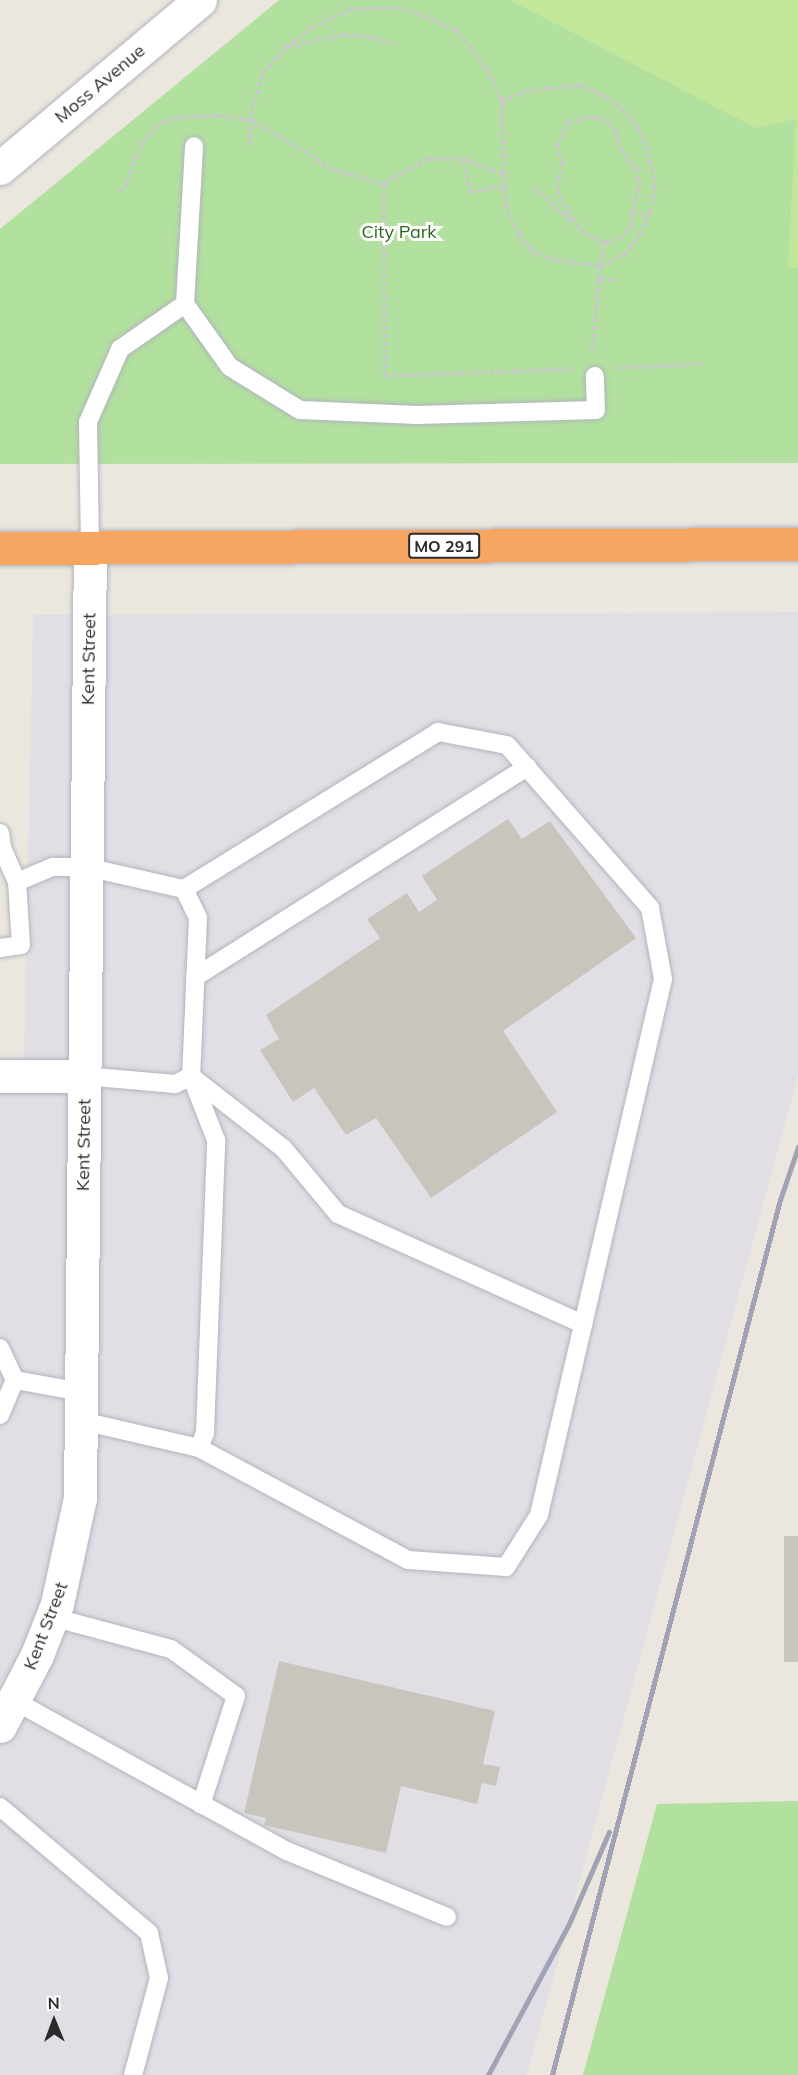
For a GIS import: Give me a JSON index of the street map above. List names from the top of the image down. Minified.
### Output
{"streets":{"highway":["MO 291"],"street":["Moss Avenue","Kent Street"]},"crossings":[["MO 291","Kent Street"]],"parks":["City Park"],"north":"top"}
